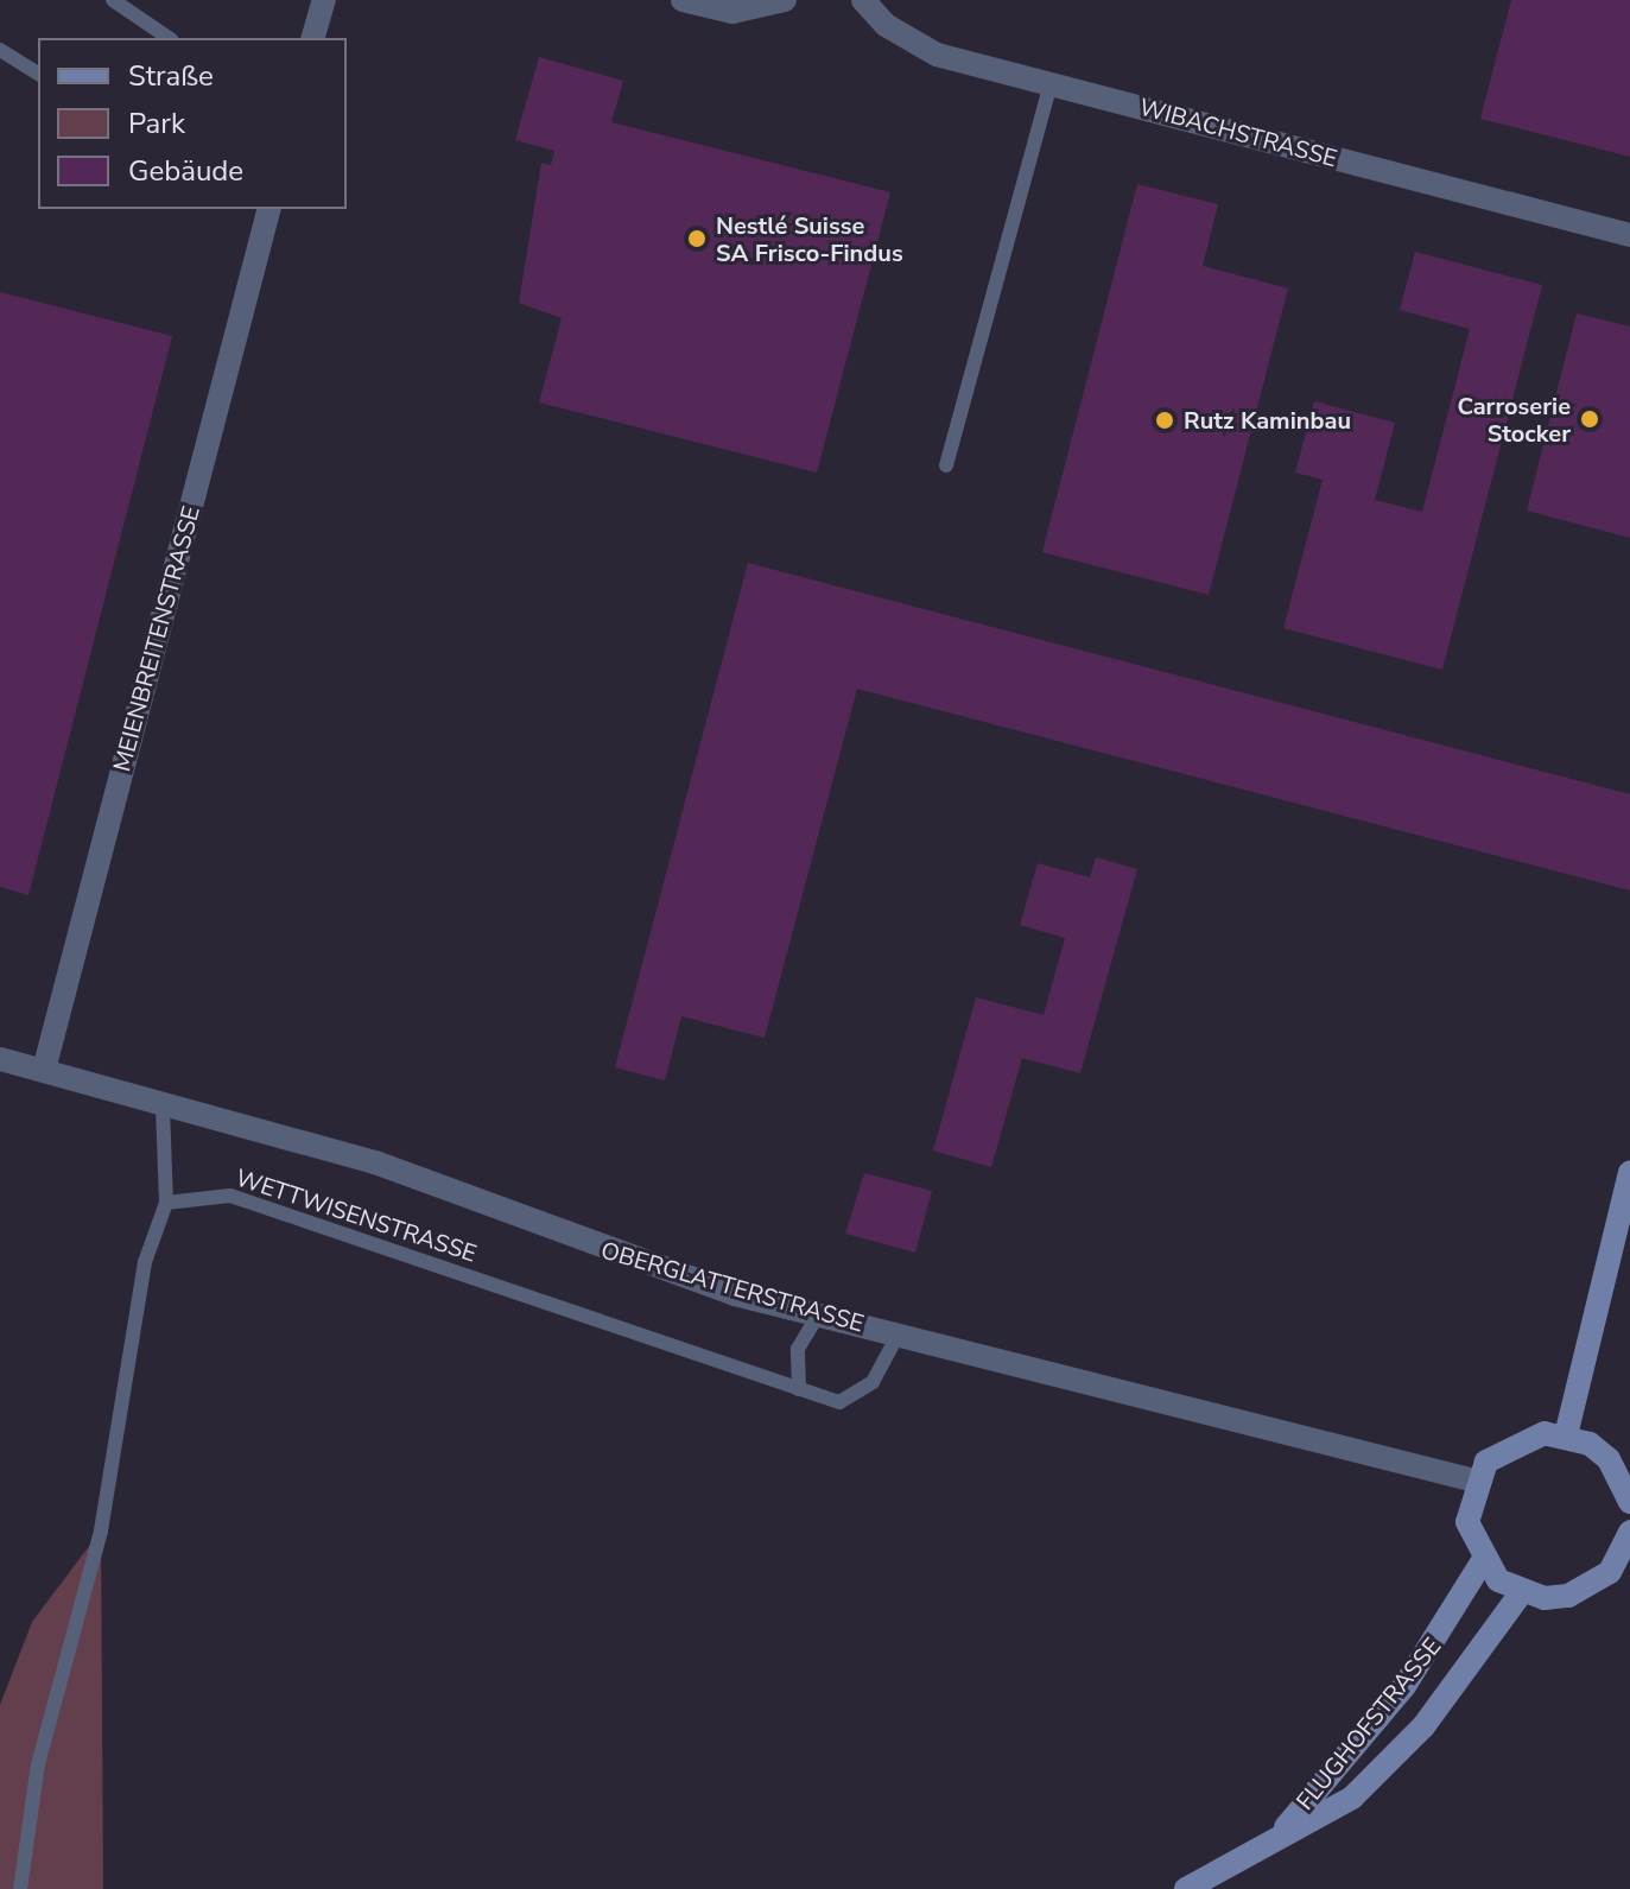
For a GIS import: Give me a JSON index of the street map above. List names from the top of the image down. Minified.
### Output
{"streets":{"main road":["FLUGHOFSTRASSE"],"street":["WIBACHSTRASSE","MEIENBREITENSTRASSE","OBERGLATTERSTRASSE"],"lane":["WETTWISENSTRASSE"]},"crossings":[["MEIENBREITENSTRASSE","OBERGLATTERSTRASSE"],["WETTWISENSTRASSE","OBERGLATTERSTRASSE"]],"places":["Nestlé Suisse SA Frisco-Findus","Carroserie Stocker","Rutz Kaminbau"],"legend":["Straße","Park","Gebäude"]}
